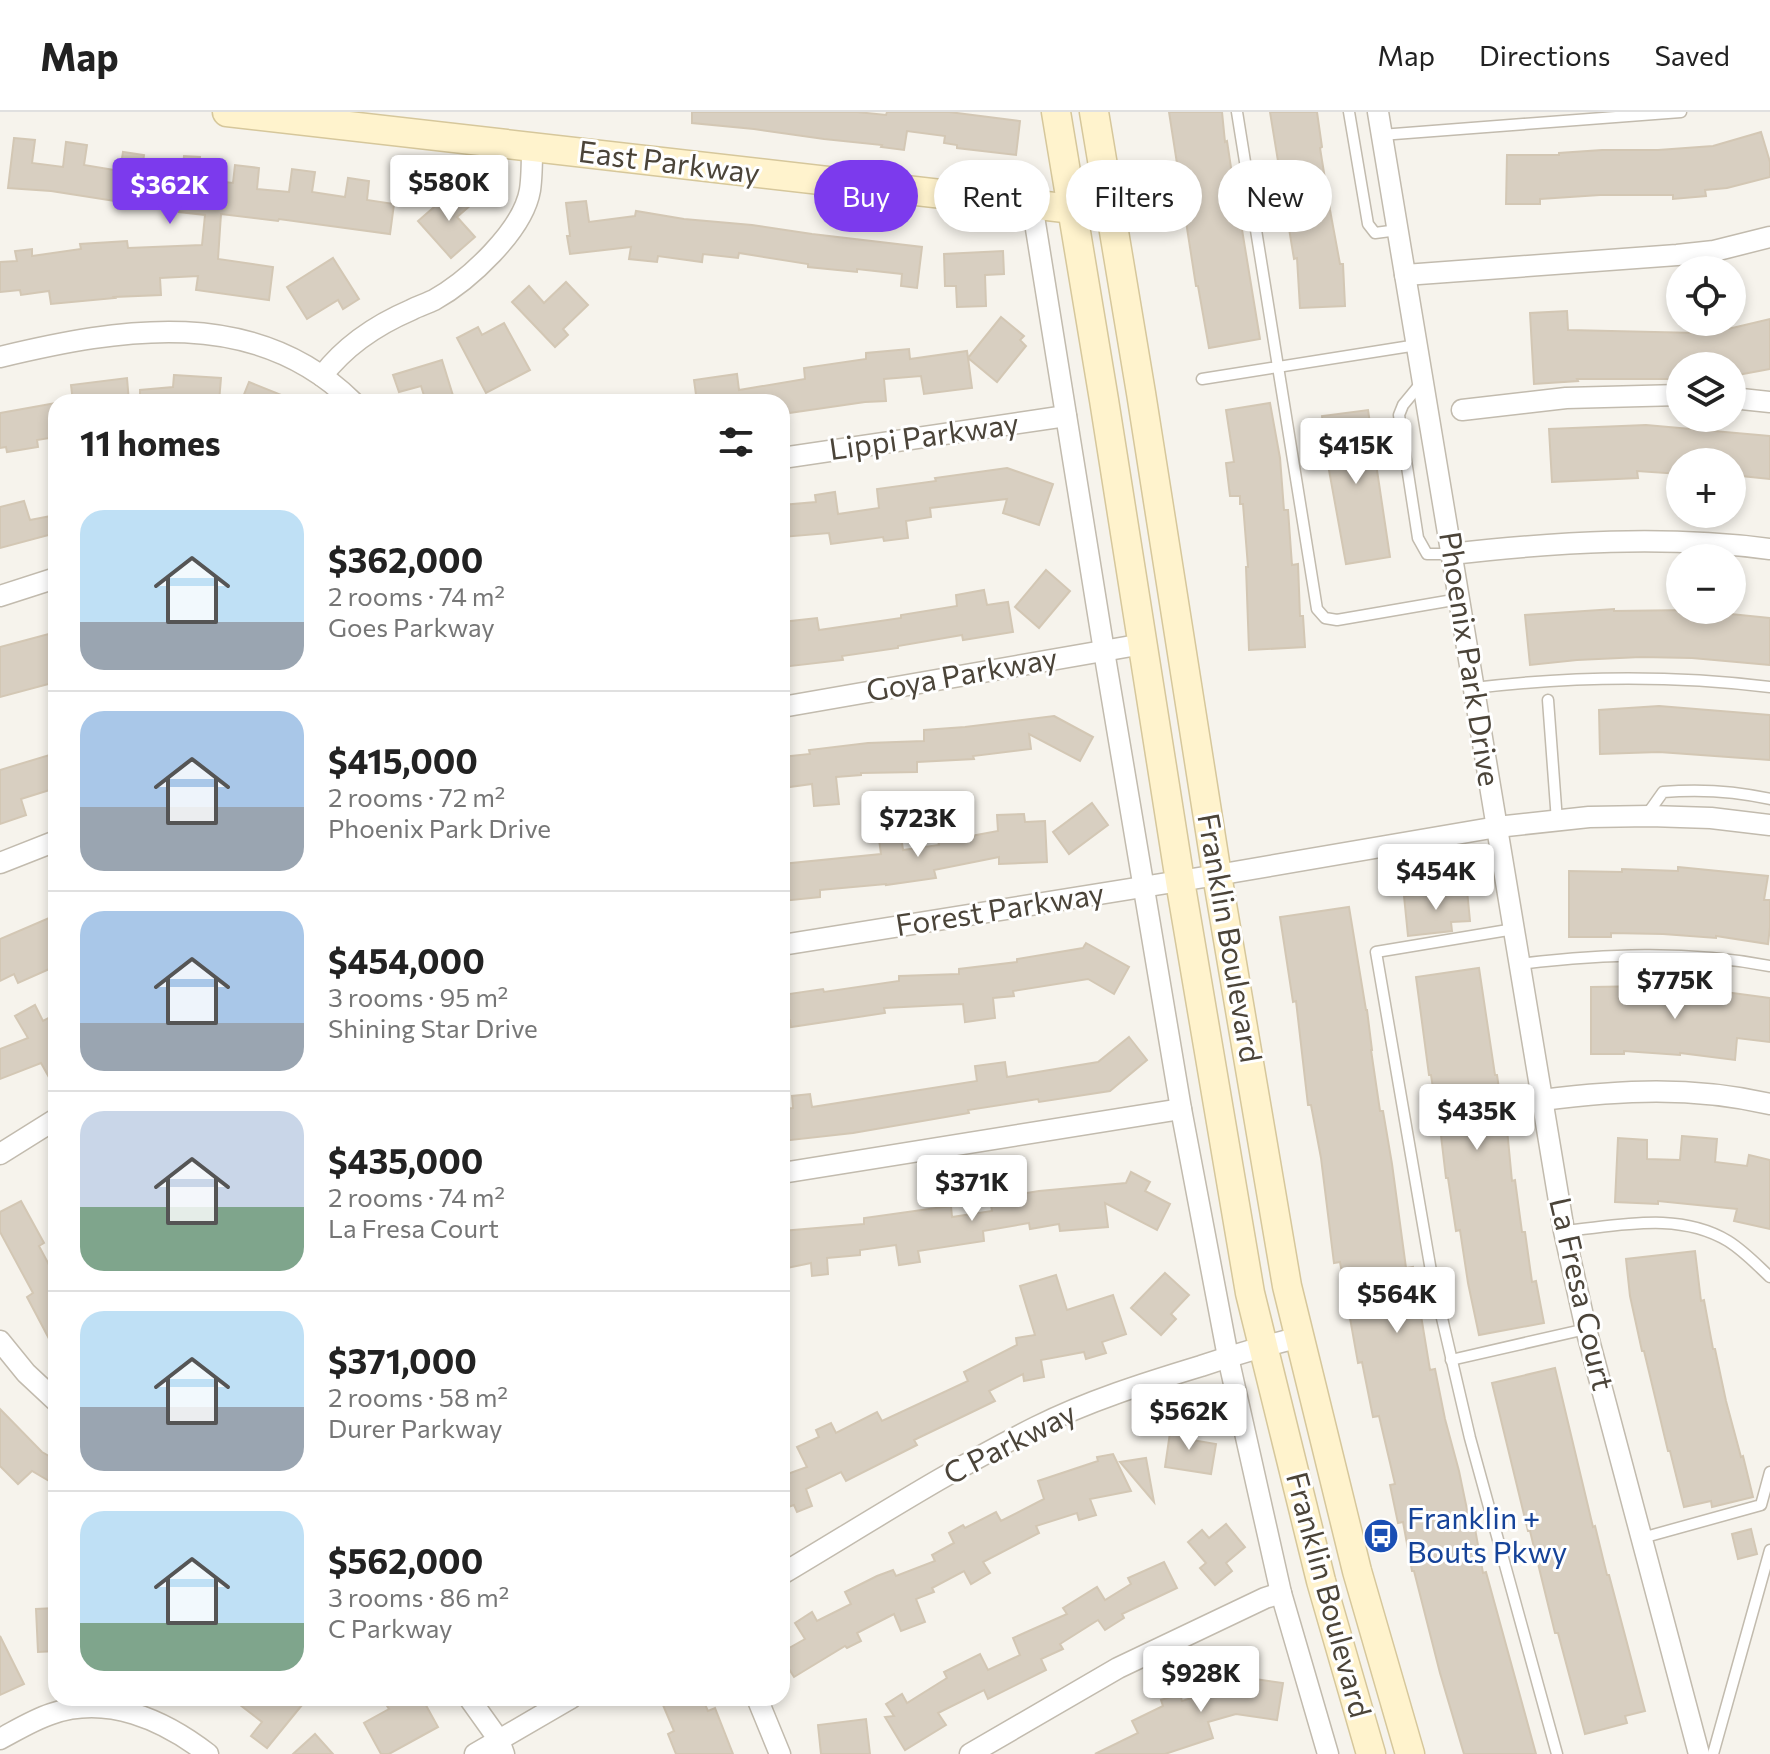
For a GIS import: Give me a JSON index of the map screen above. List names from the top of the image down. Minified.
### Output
{"streets":{"main road":["East Parkway","Franklin Boulevard"],"street":["Lippi Parkway","Phoenix Park Drive","Goya Parkway","Forest Parkway","La Fresa Court","C Parkway"]},"crossings":[["Phoenix Park Drive","Forest Parkway"],["Phoenix Park Drive","La Fresa Court"],["Goya Parkway","Franklin Boulevard"],["Forest Parkway","Franklin Boulevard"],["Forest Parkway","La Fresa Court"],["Franklin Boulevard","C Parkway"]],"places":{"bus stop":["Franklin + Bouts Pkwy"]},"page":{"header":"Map","nav":["Map","Directions","Saved"],"price":["$580K","$362K","$415K","$723K","$454K","$775K","$435K","$371K","$564K","$562K","$928K"],"chip":["Buy","Rent","Filters","New"],"map_buttons":["+","−"],"heading":"11 homes","list":[{"name":"$362,000","note":"2 rooms · 74 m² · Goes Parkway"},{"name":"$415,000","note":"2 rooms · 72 m² · Phoenix Park Drive"},{"name":"$454,000","note":"3 rooms · 95 m² · Shining Star Drive"},{"name":"$435,000","note":"2 rooms · 74 m² · La Fresa Court"},{"name":"$371,000","note":"2 rooms · 58 m² · Durer Parkway"},{"name":"$562,000","note":"3 rooms · 86 m² · C Parkway"}]}}
